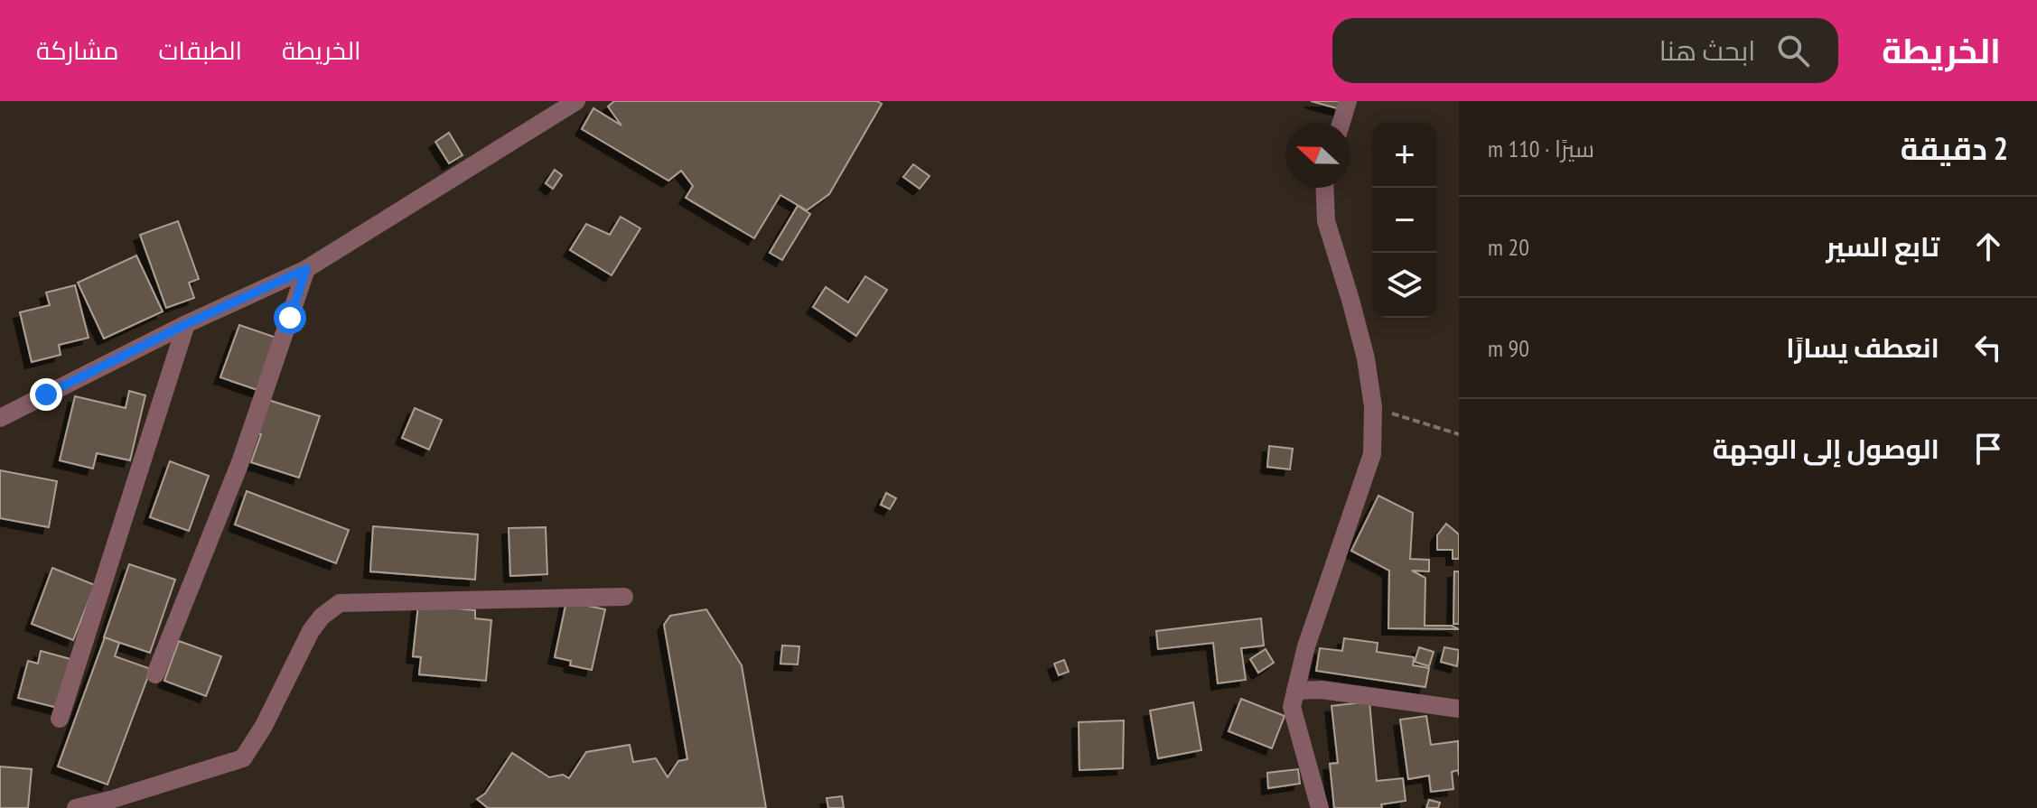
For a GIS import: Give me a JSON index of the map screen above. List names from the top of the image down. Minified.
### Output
{"north":"left","page":{"header":"الخريطة","search":"ابحث هنا","nav":["الخريطة","الطبقات","مشاركة"],"heading":["2 دقيقة","سيرًا · 110 m"],"map_buttons":["+","−"],"list":[["تابع السير","20 m"],["انعطف يسارًا","90 m"],"الوصول إلى الوجهة"]}}
